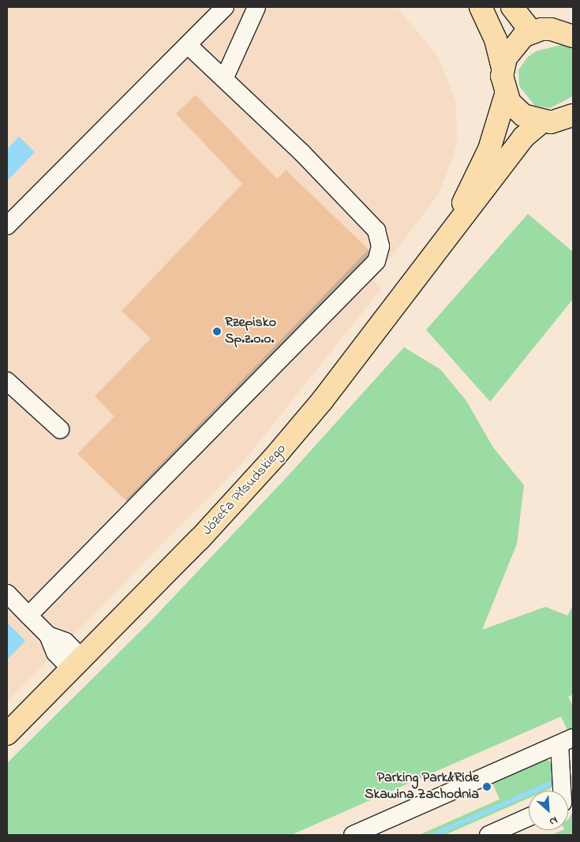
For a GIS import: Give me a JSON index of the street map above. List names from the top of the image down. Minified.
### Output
{"streets":{"main road":["Józefa Piłsudskiego"]},"places":["Rzepisko Sp.z.o.o.","Parking Park&Ride Skawina Zachodnia"],"north":"bottom right"}
